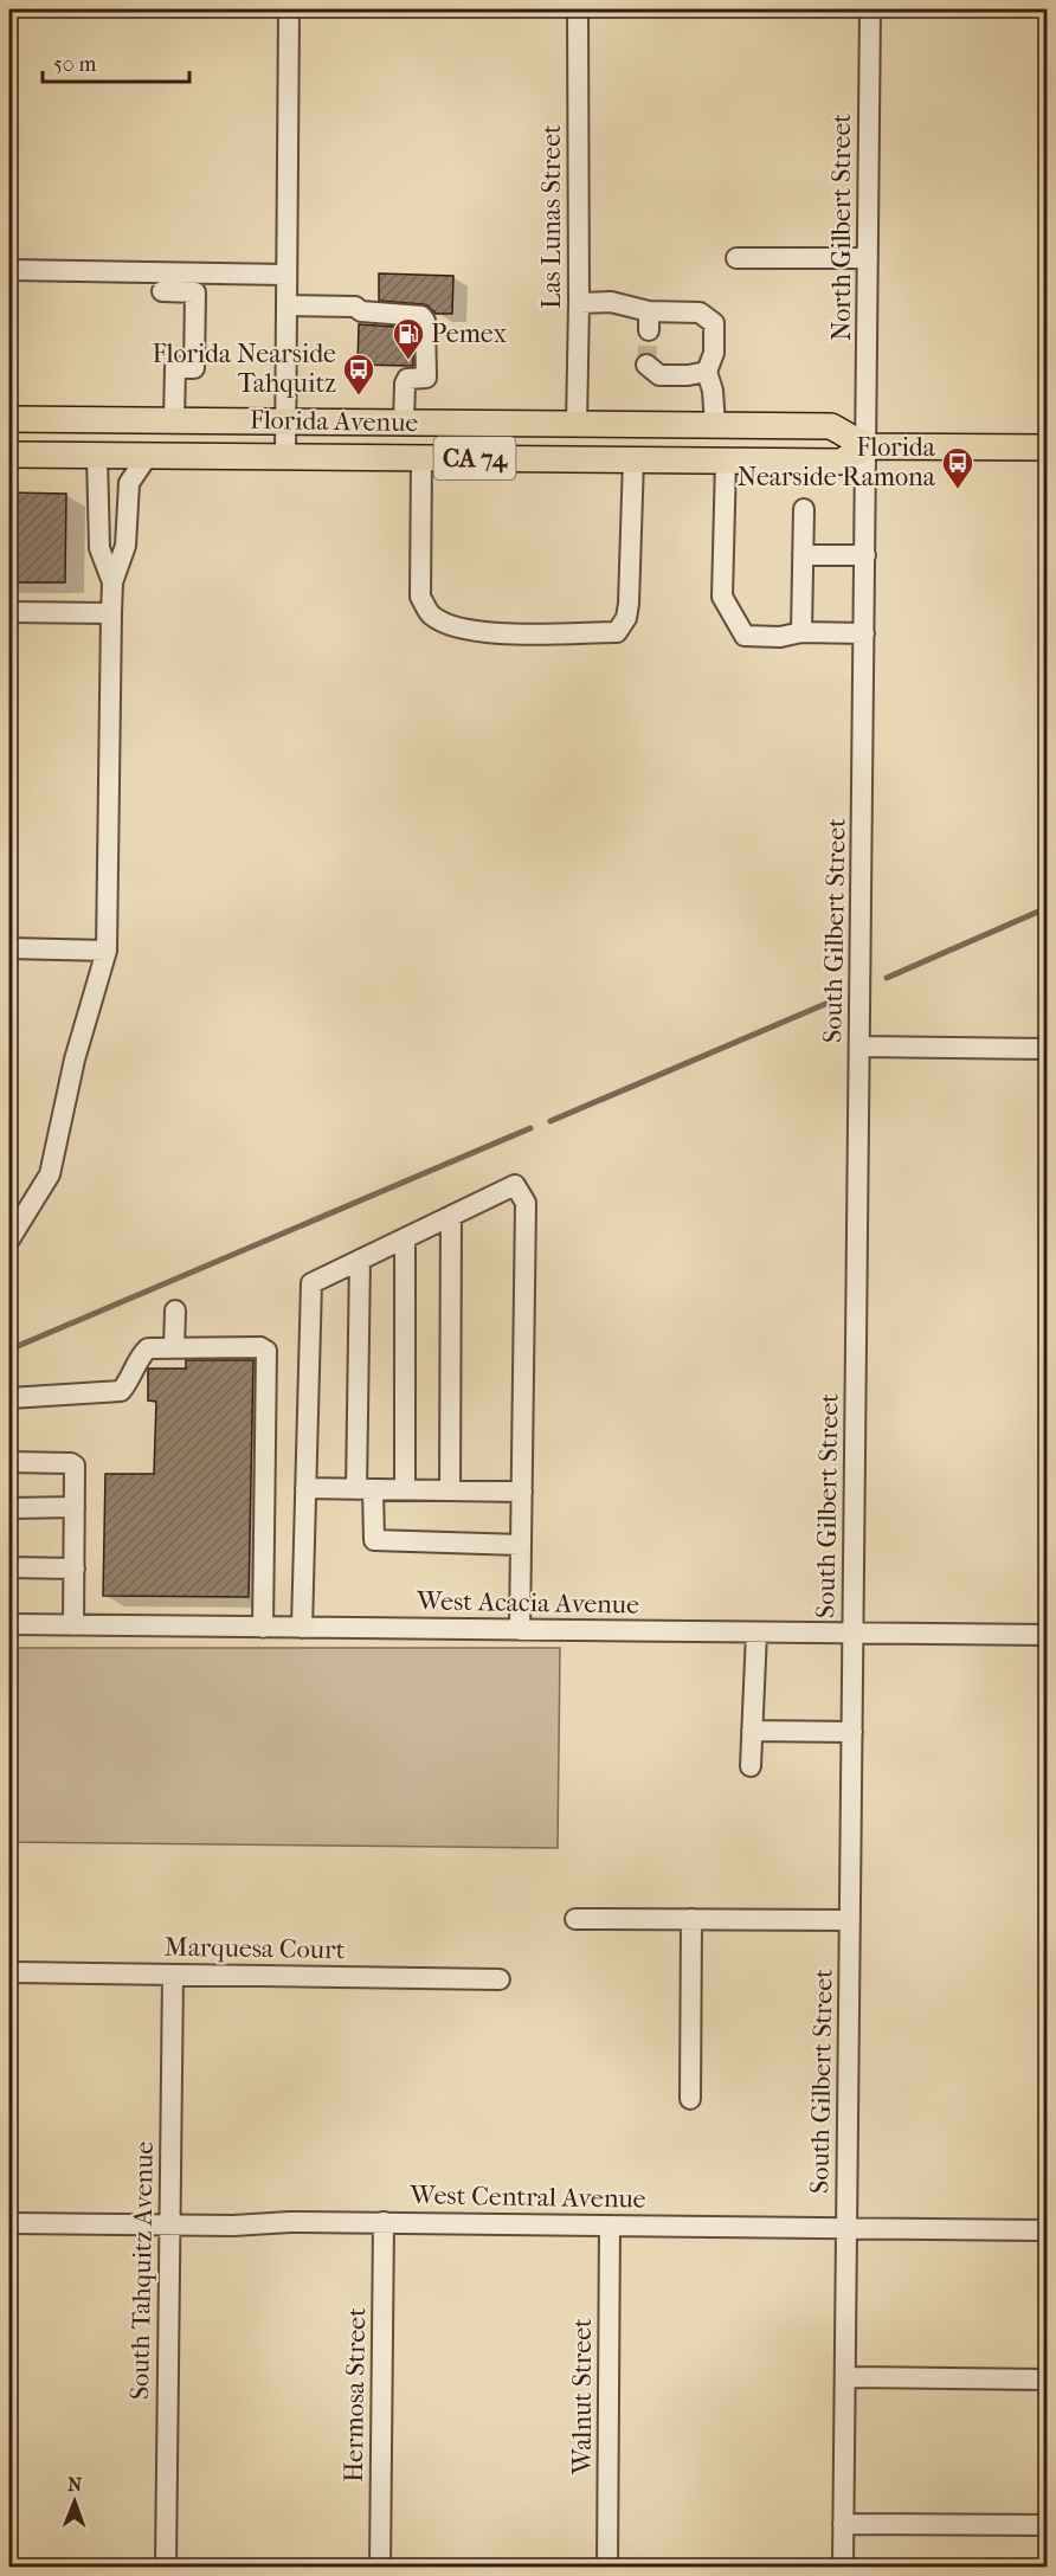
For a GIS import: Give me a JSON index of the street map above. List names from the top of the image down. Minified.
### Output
{"streets":{"main road":["Florida Avenue","CA 74"],"street":["Las Lunas Street","North Gilbert Street","South Gilbert Street","West Acacia Avenue","Marquesa Court","West Central Avenue","South Tahquitz Avenue","Hermosa Street","Walnut Street"]},"crossings":[["Las Lunas Street","Florida Avenue"],["North Gilbert Street","Florida Avenue"],["North Gilbert Street","South Gilbert Street"],["Florida Avenue","South Gilbert Street"],["South Gilbert Street","West Acacia Avenue"],["South Gilbert Street","West Central Avenue"],["Marquesa Court","South Tahquitz Avenue"],["West Central Avenue","South Tahquitz Avenue"],["West Central Avenue","Hermosa Street"],["West Central Avenue","Walnut Street"]],"places":{"fuel station":["Pemex"],"bus stop":["Florida Nearside Tahquitz","Florida Nearside Ramona"]},"scale_bar":"50 m","north":"top"}
